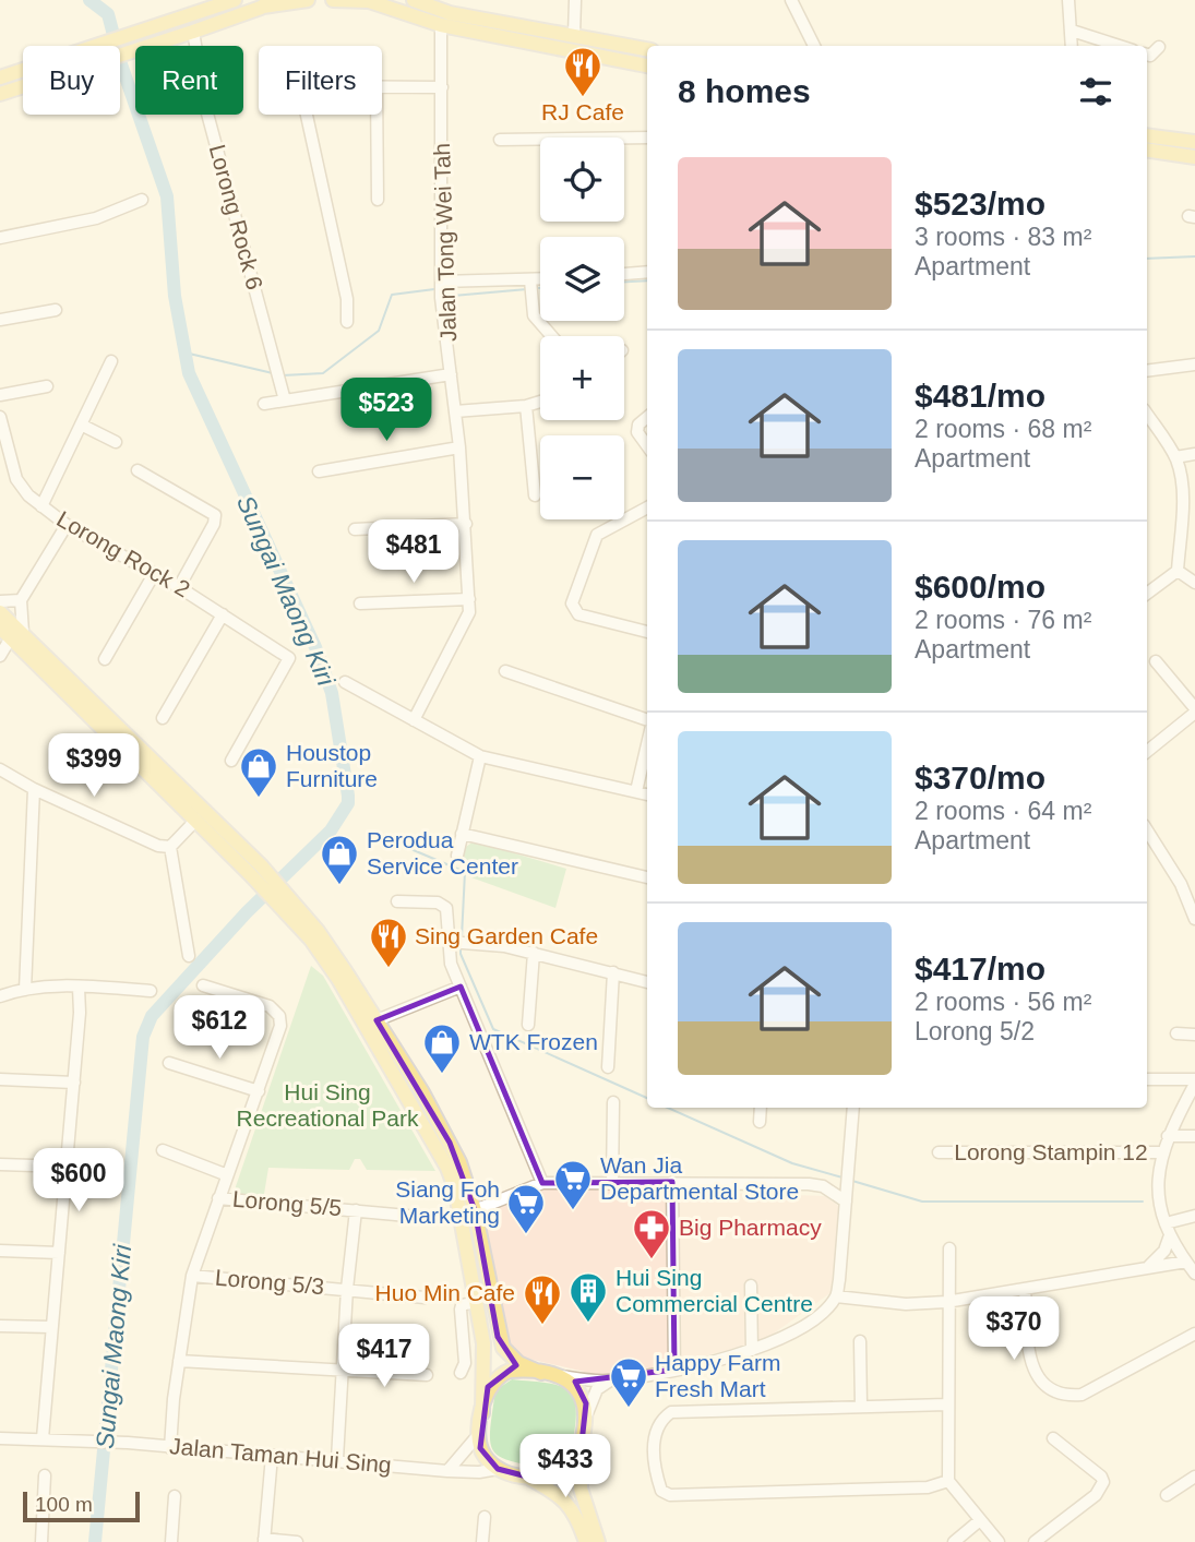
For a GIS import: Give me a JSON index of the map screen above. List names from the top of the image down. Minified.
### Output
{"streets":{"street":["Lorong Rock 6","Jalan Tong Wei Tah","Lorong Rock 2","Lorong Stampin 12","Lorong 5/5","Lorong 5/3","Jalan Taman Hui Sing"]},"water":["Sungai Maong Kiri"],"parks":["Hui Sing Recreational Park"],"places":{"restaurant":["RJ Cafe","Sing Garden Cafe","Huo Min Cafe"],"shop":["Houstop Furniture","Perodua Service Center","WTK Frozen"],"supermarket":["Wan Jia Departmental Store","Siang Foh Marketing","Happy Farm Fresh Mart"],"pharmacy":["Big Pharmacy"],"building":["Hui Sing Commercial Centre"]},"scale_bar":"100 m","page":{"chip":["Buy","Rent","Filters"],"heading":"8 homes","map_buttons":["+","−"],"list":[{"name":"$523/mo","note":"3 rooms · 83 m² · Apartment"},{"name":"$481/mo","note":"2 rooms · 68 m² · Apartment"},{"name":"$600/mo","note":"2 rooms · 76 m² · Apartment"},{"name":"$370/mo","note":"2 rooms · 64 m² · Apartment"},{"name":"$417/mo","note":"2 rooms · 56 m² · Lorong 5/2"}],"price":["$523","$481","$399","$612","$600","$370","$417","$433"],"scale":"100 m"}}
